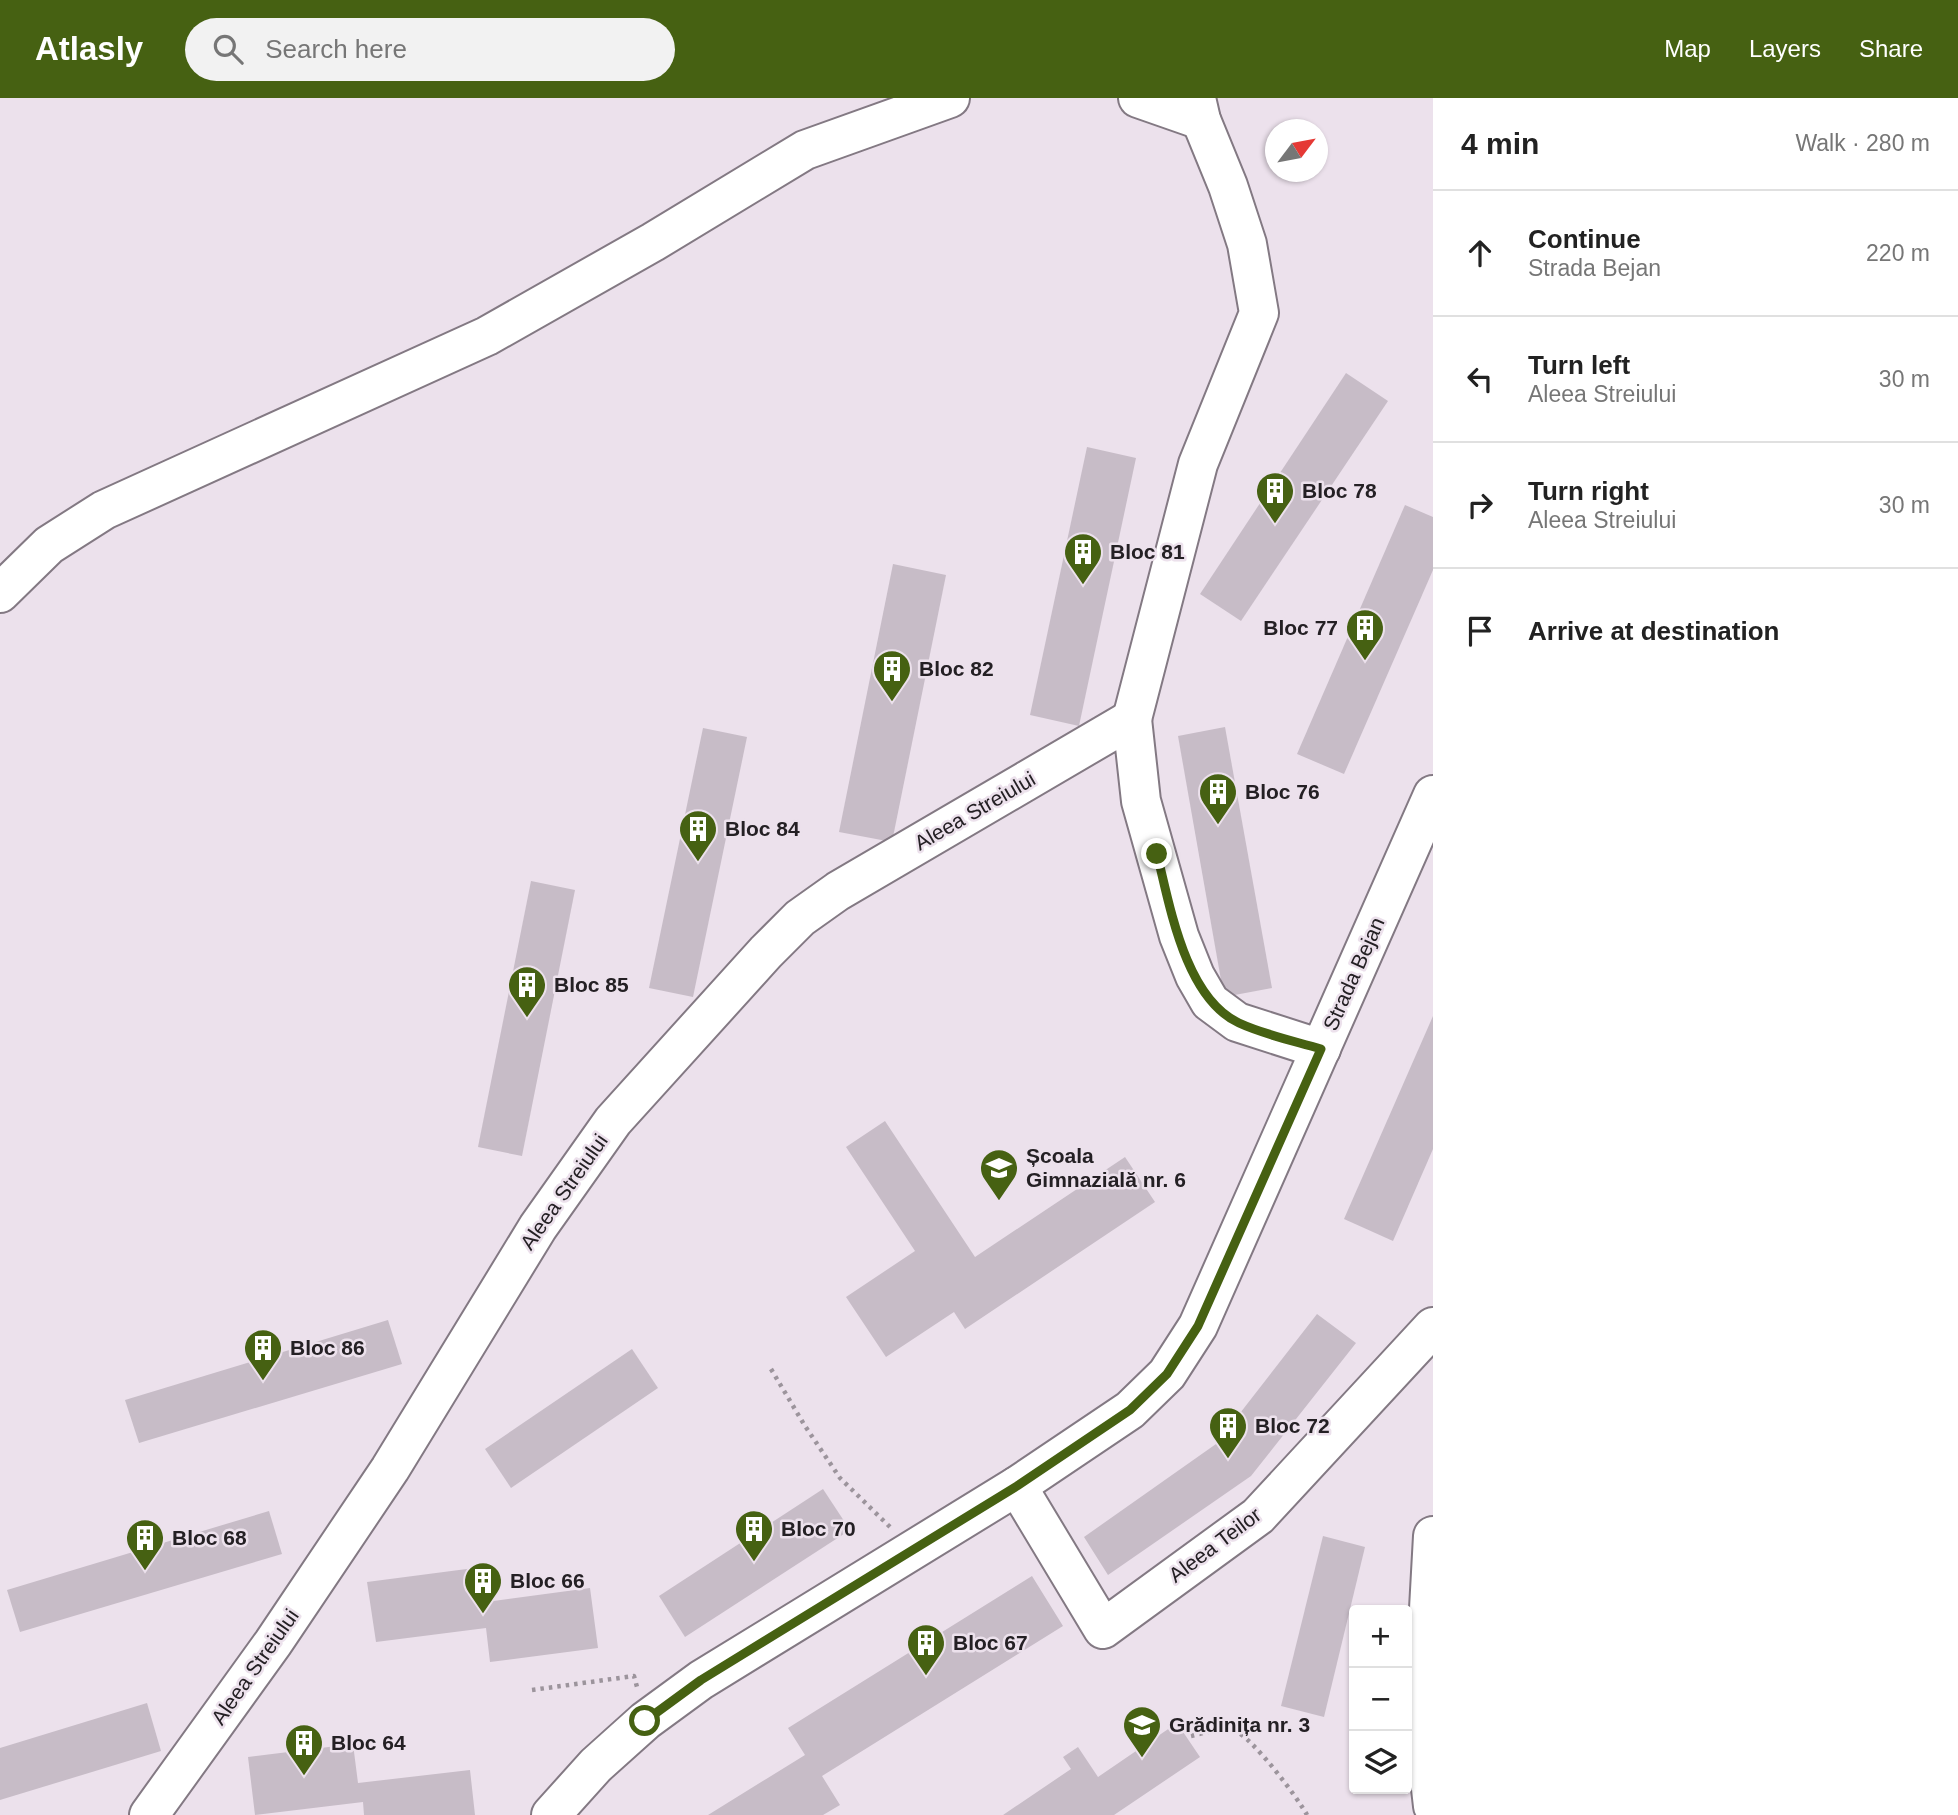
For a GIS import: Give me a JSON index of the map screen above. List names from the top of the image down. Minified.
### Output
{"streets":{"street":["Aleea Streiului","Strada Bejan","Aleea Teilor"]},"crossings":[["Strada Bejan","Aleea Teilor"]],"places":{"building":["Bloc 78","Bloc 81","Bloc 77","Bloc 82","Bloc 76","Bloc 84","Bloc 85","Bloc 86","Bloc 72","Bloc 70","Bloc 68","Bloc 66","Bloc 67","Bloc 64"],"school or university":["Școala Gimnazială nr. 6","Grădinița nr. 3"]},"north":"top right","page":{"header":"Atlasly","search":"Search here","nav":["Map","Layers","Share"],"heading":["4 min","Walk · 280 m"],"list":[["Continue","Strada Bejan","220 m"],["Turn left","Aleea Streiului","30 m"],["Turn right","Aleea Streiului","30 m"],"Arrive at destination"],"map_buttons":["+","−"]}}
